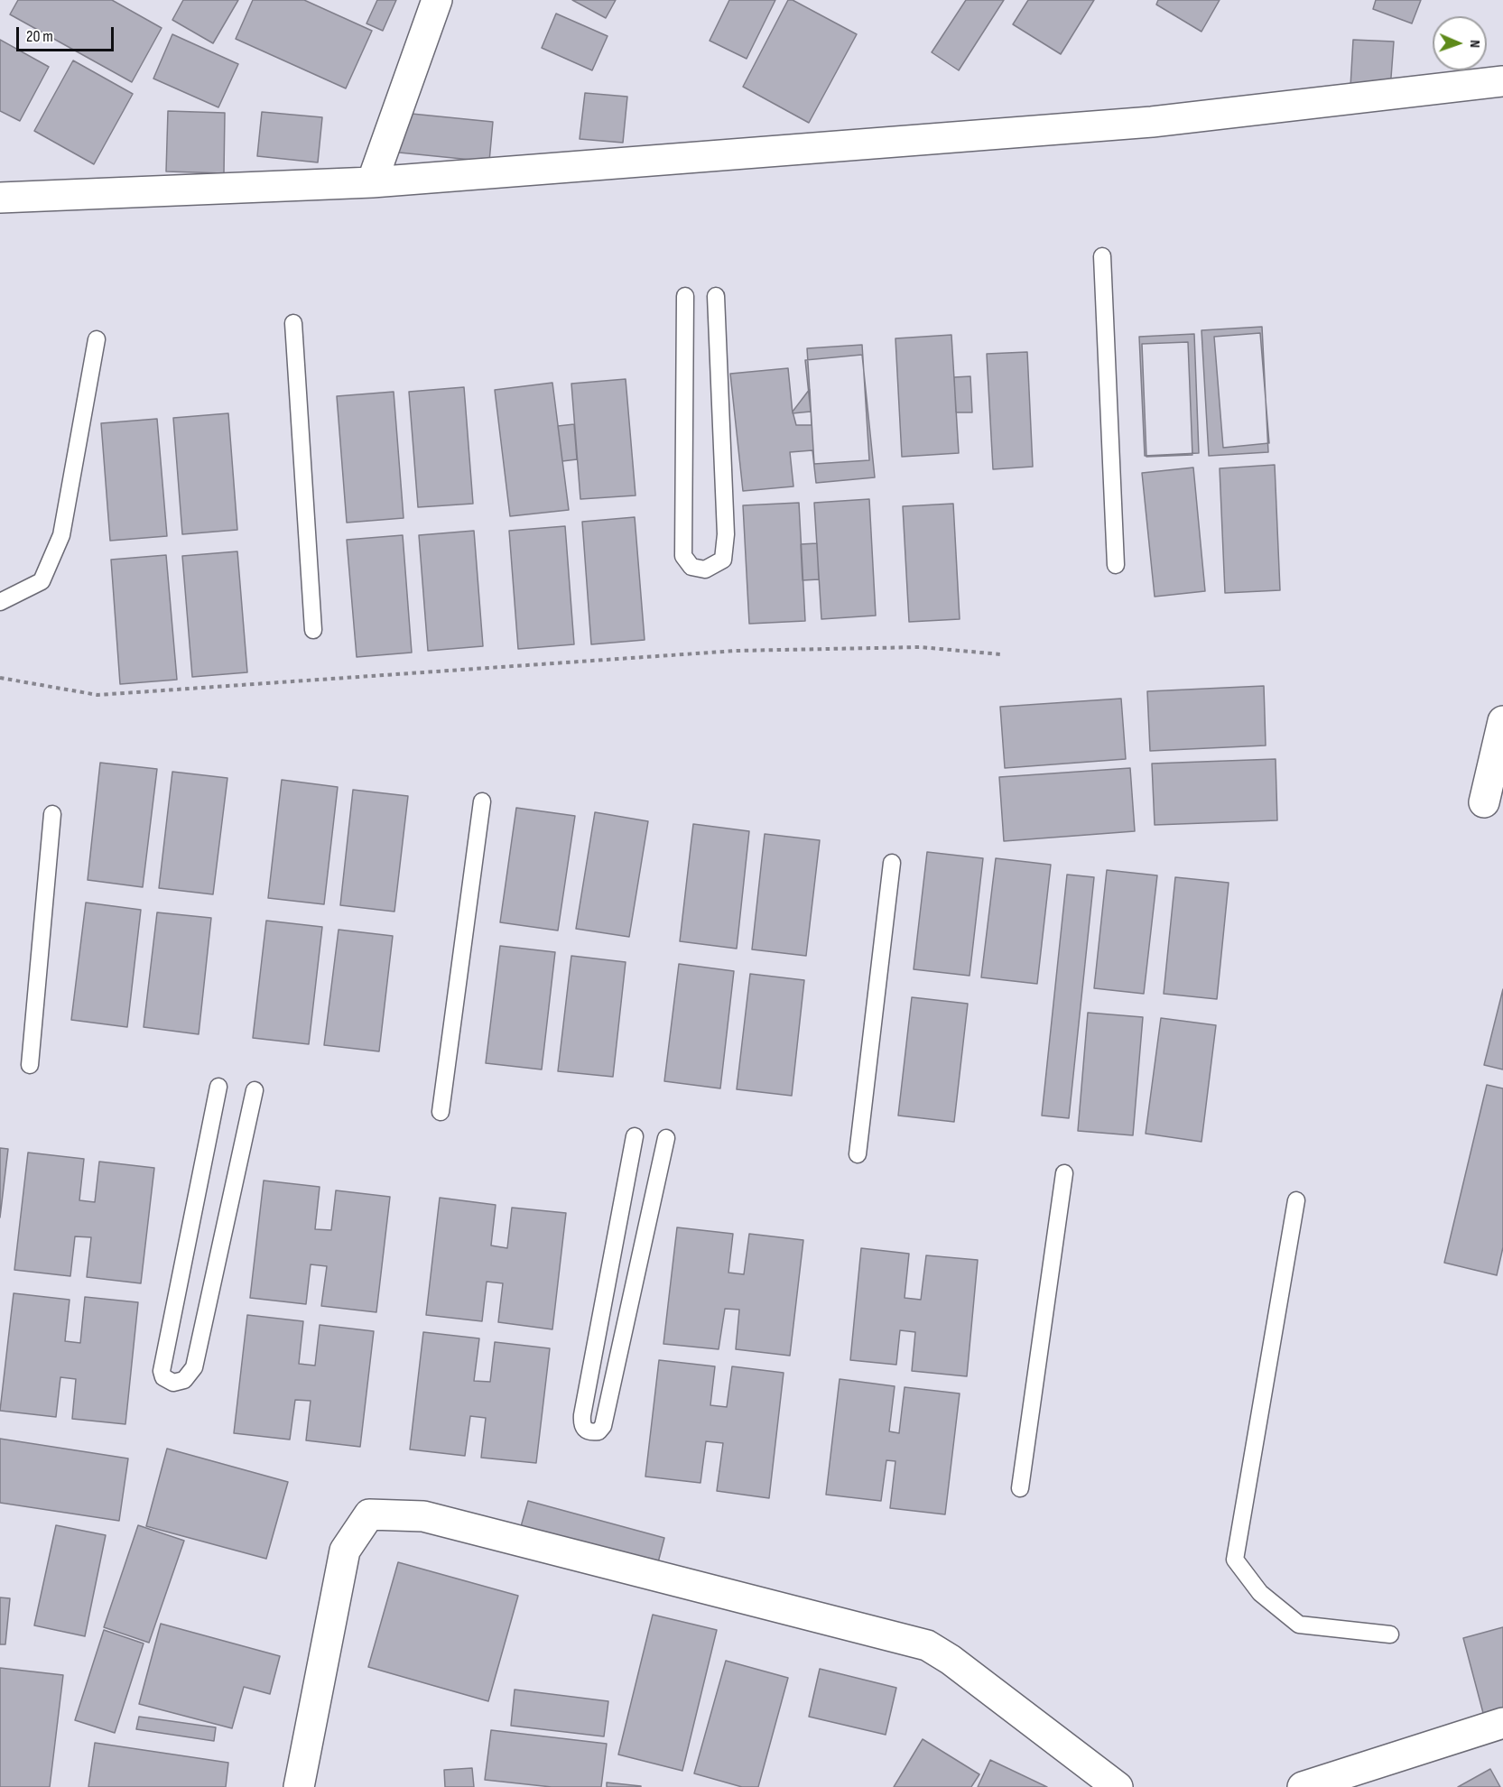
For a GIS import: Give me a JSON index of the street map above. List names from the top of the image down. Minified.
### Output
{"scale_bar":"20 m","north":"right"}
